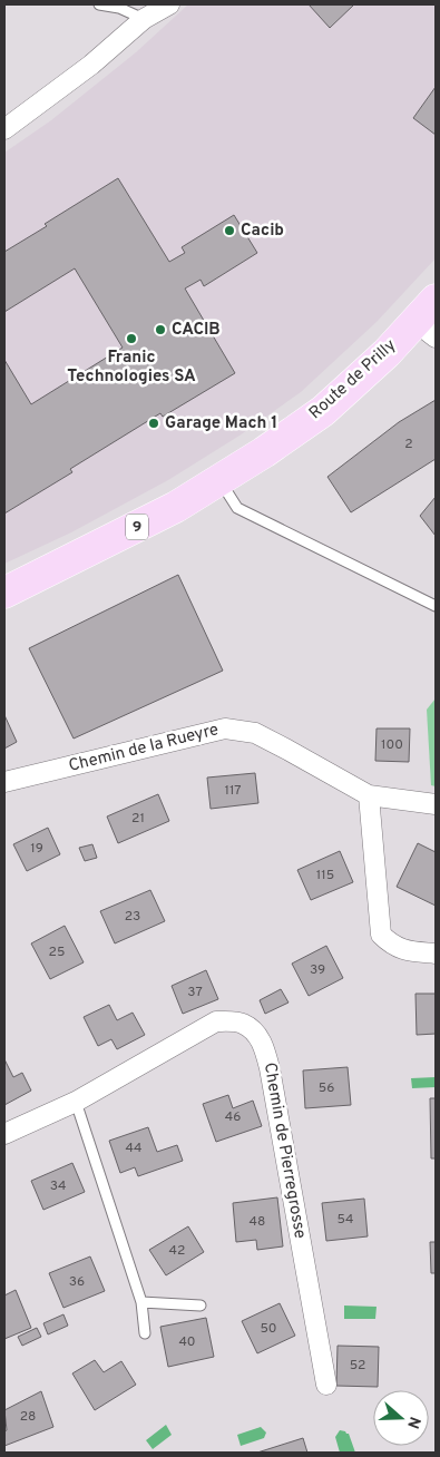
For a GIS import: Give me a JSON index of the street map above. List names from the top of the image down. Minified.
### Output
{"streets":{"main road":["Route de Prilly","9"],"street":["Chemin de la Rueyre","Chemin de Pierregrosse"]},"crossings":[["Route de Prilly","9"]],"places":["Cacib","CACIB","Franic Technologies SA","Garage Mach 1"],"house_numbers":["2","100","117","21","19","115","23","25","39","37","56","46","44","34","54","48","42","36","50","40","52","28"],"north":"right"}
